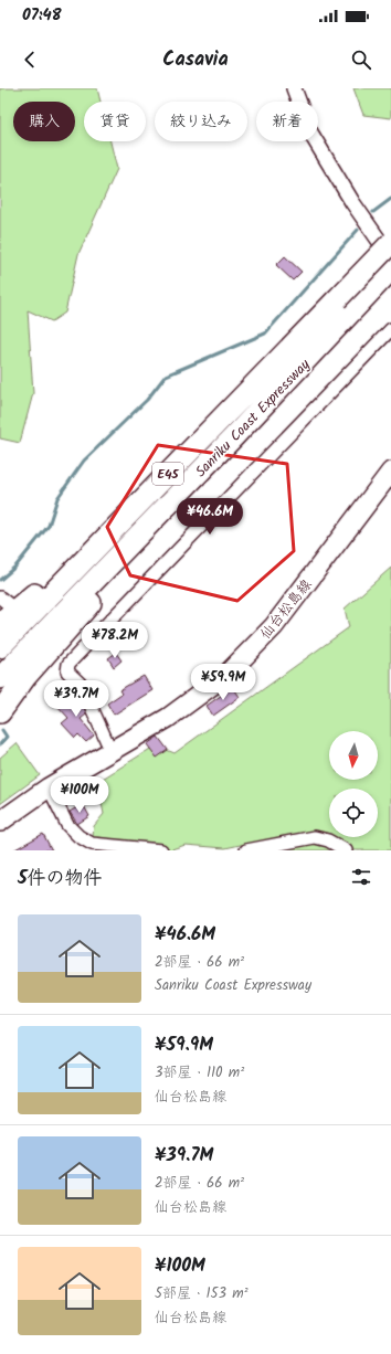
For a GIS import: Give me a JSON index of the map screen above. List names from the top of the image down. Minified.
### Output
{"streets":{"highway":["Sanriku Coast Expressway","E45"],"main road":["仙台松島線"]},"north":"bottom","page":{"status":"07:48","header":"Casavia","chip":["購入","賃貸","絞り込み","新着"],"price":["¥46.6M","¥78.2M","¥59.9M","¥39.7M","¥100M"],"heading":"5件の物件","list":[{"name":"¥46.6M","note":"2部屋 · 66 m² · Sanriku Coast Expressway"},{"name":"¥59.9M","note":"3部屋 · 110 m² · 仙台松島線"},{"name":"¥39.7M","note":"2部屋 · 66 m² · 仙台松島線"},{"name":"¥100M","note":"5部屋 · 153 m² · 仙台松島線"}]}}
